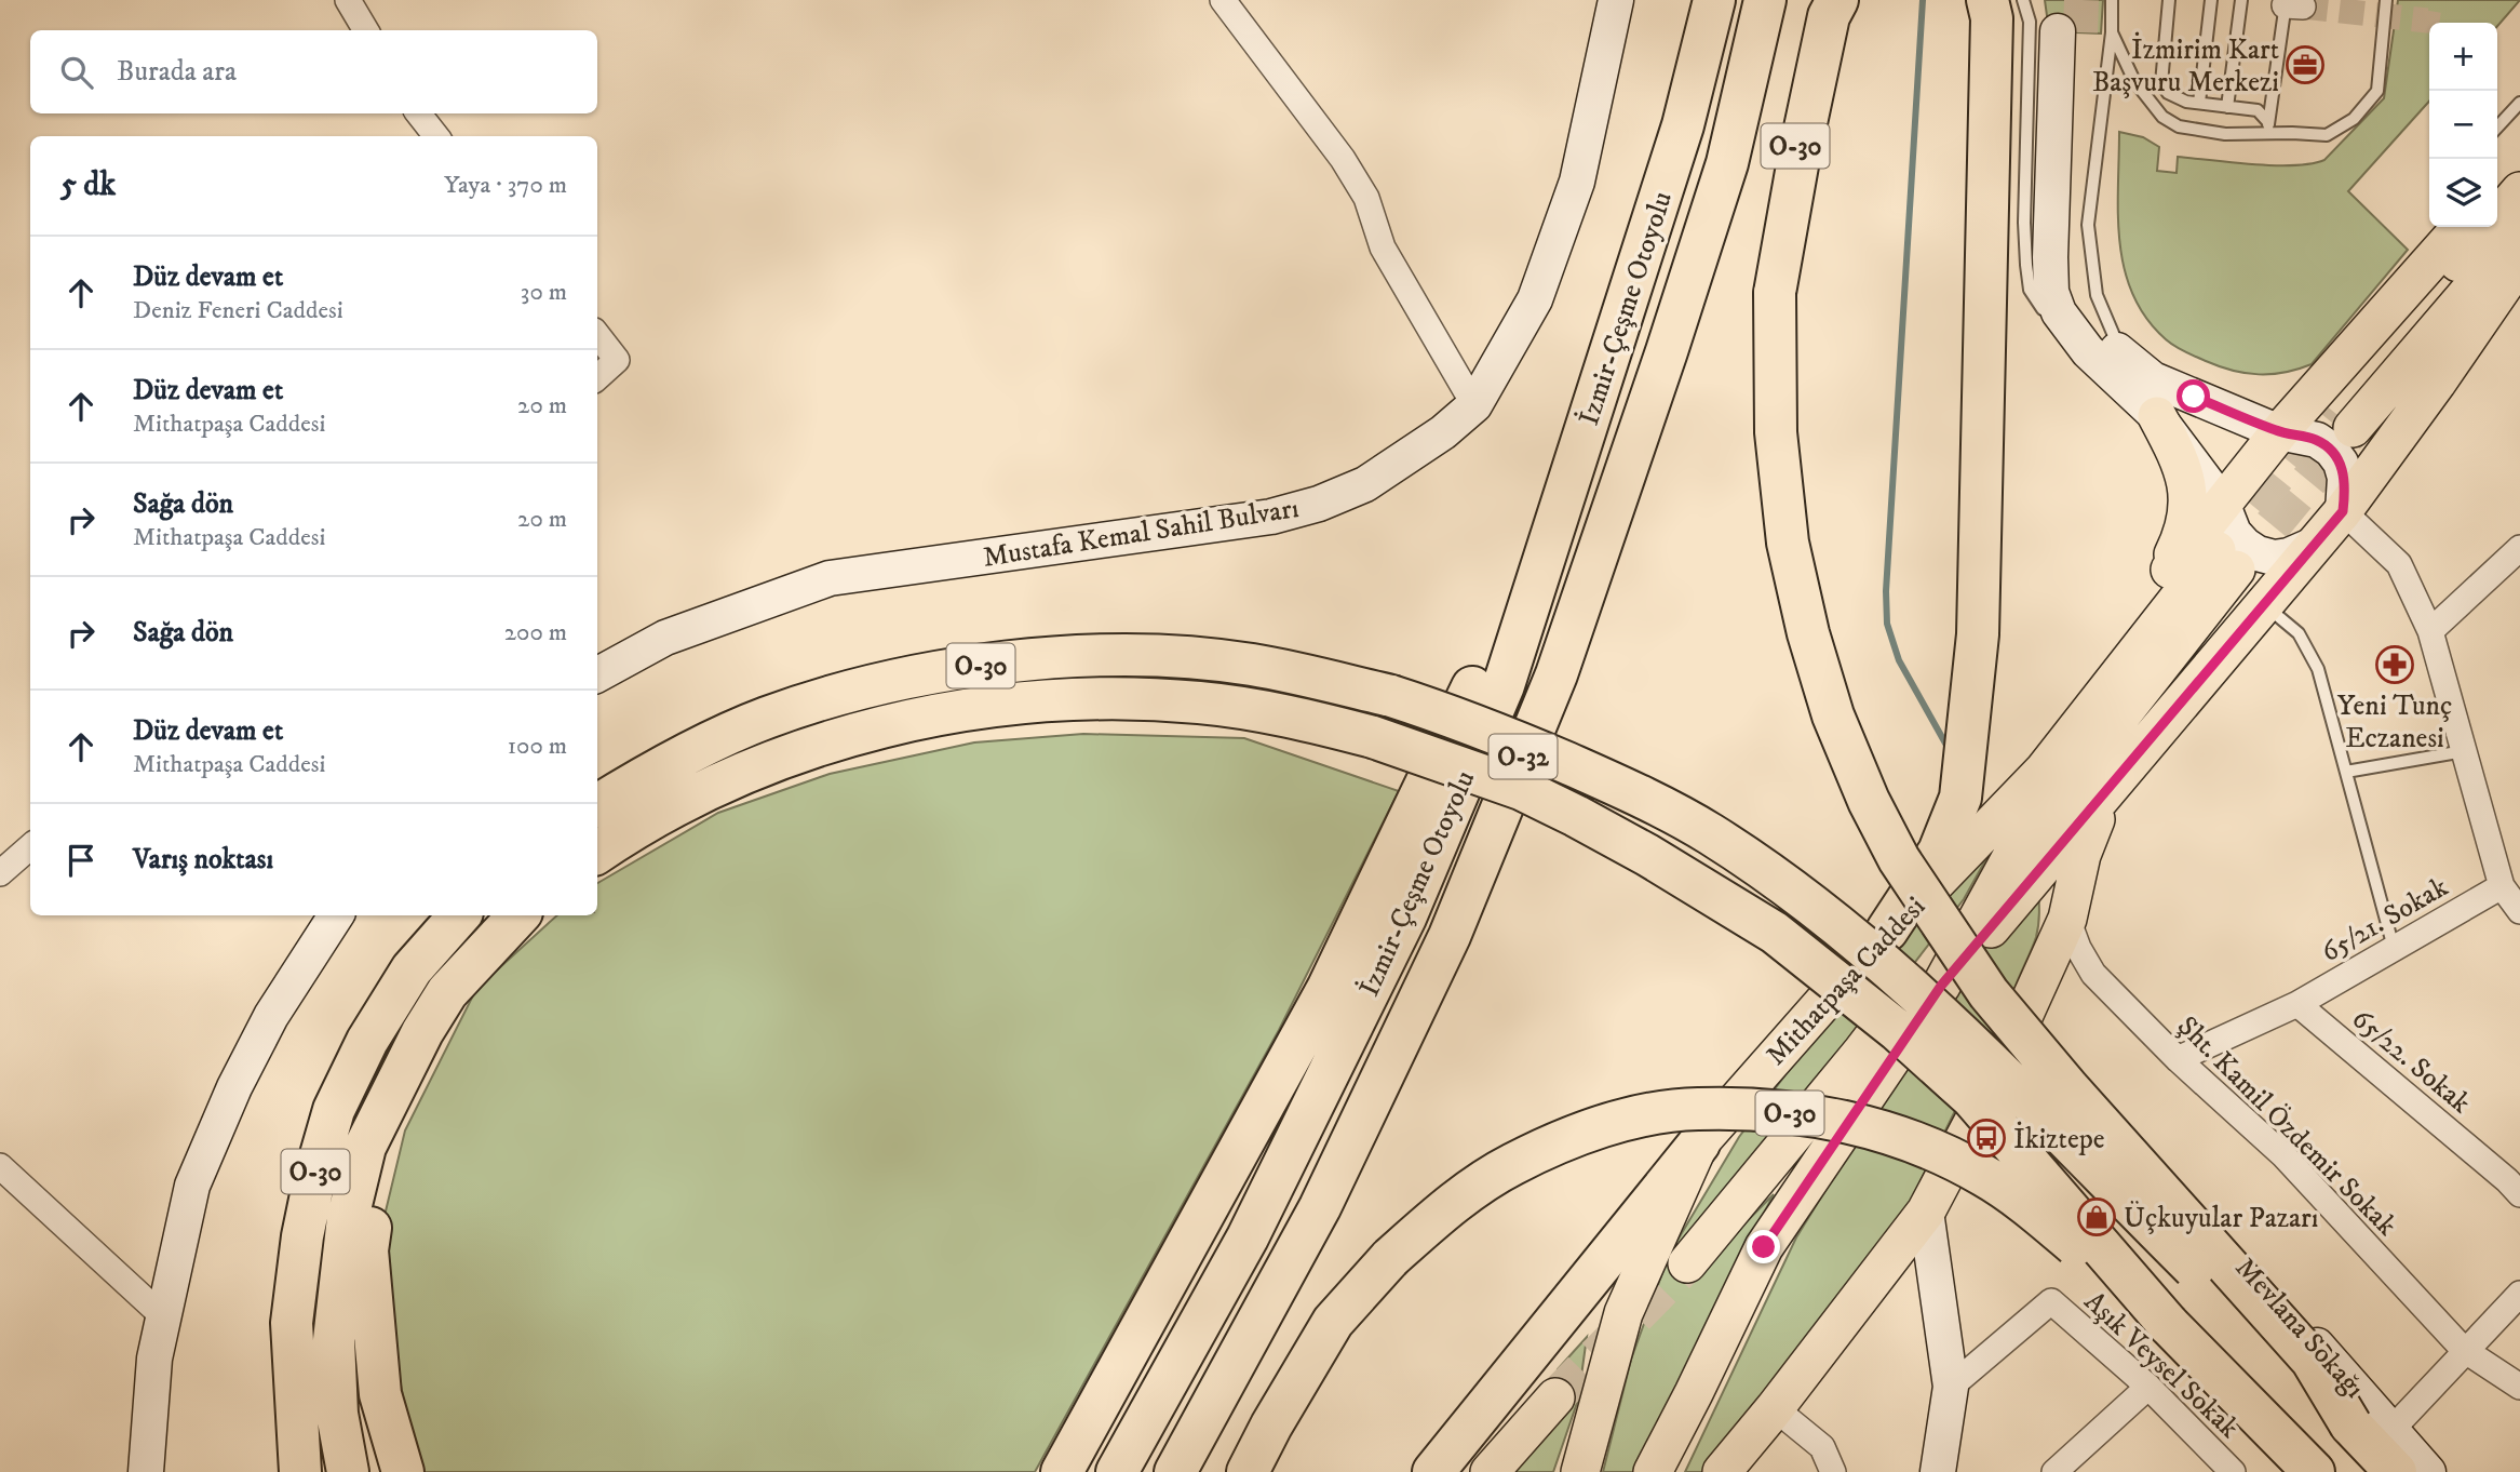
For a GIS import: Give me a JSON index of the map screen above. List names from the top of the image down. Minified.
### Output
{"streets":{"highway":["O-30","İzmir-Çeşme Otoyolu","O-32"],"main road":["Mustafa Kemal Sahil Bulvarı","Mithatpaşa Caddesi","Mevlana Sokağı"],"street":["65/21. Sokak","65/22. Sokak","Şht. Kamil Özdemir Sokak","Aşık Veysel Sokak"]},"crossings":[["65/21. Sokak","65/22. Sokak"],["65/21. Sokak","Şht. Kamil Özdemir Sokak"]],"places":{"office":["İzmirim Kart Başvuru Merkezi"],"pharmacy":["Yeni Tunç Eczanesi"],"bus stop":["İkiztepe"],"shop":["Üçkuyular Pazarı"]},"page":{"map_buttons":["+","−"],"search":"Burada ara","heading":["5 dk","Yaya · 370 m"],"list":[["Düz devam et","Deniz Feneri Caddesi","30 m"],["Düz devam et","Mithatpaşa Caddesi","20 m"],["Sağa dön","Mithatpaşa Caddesi","20 m"],["Sağa dön","200 m"],["Düz devam et","Mithatpaşa Caddesi","100 m"],"Varış noktası"]}}
